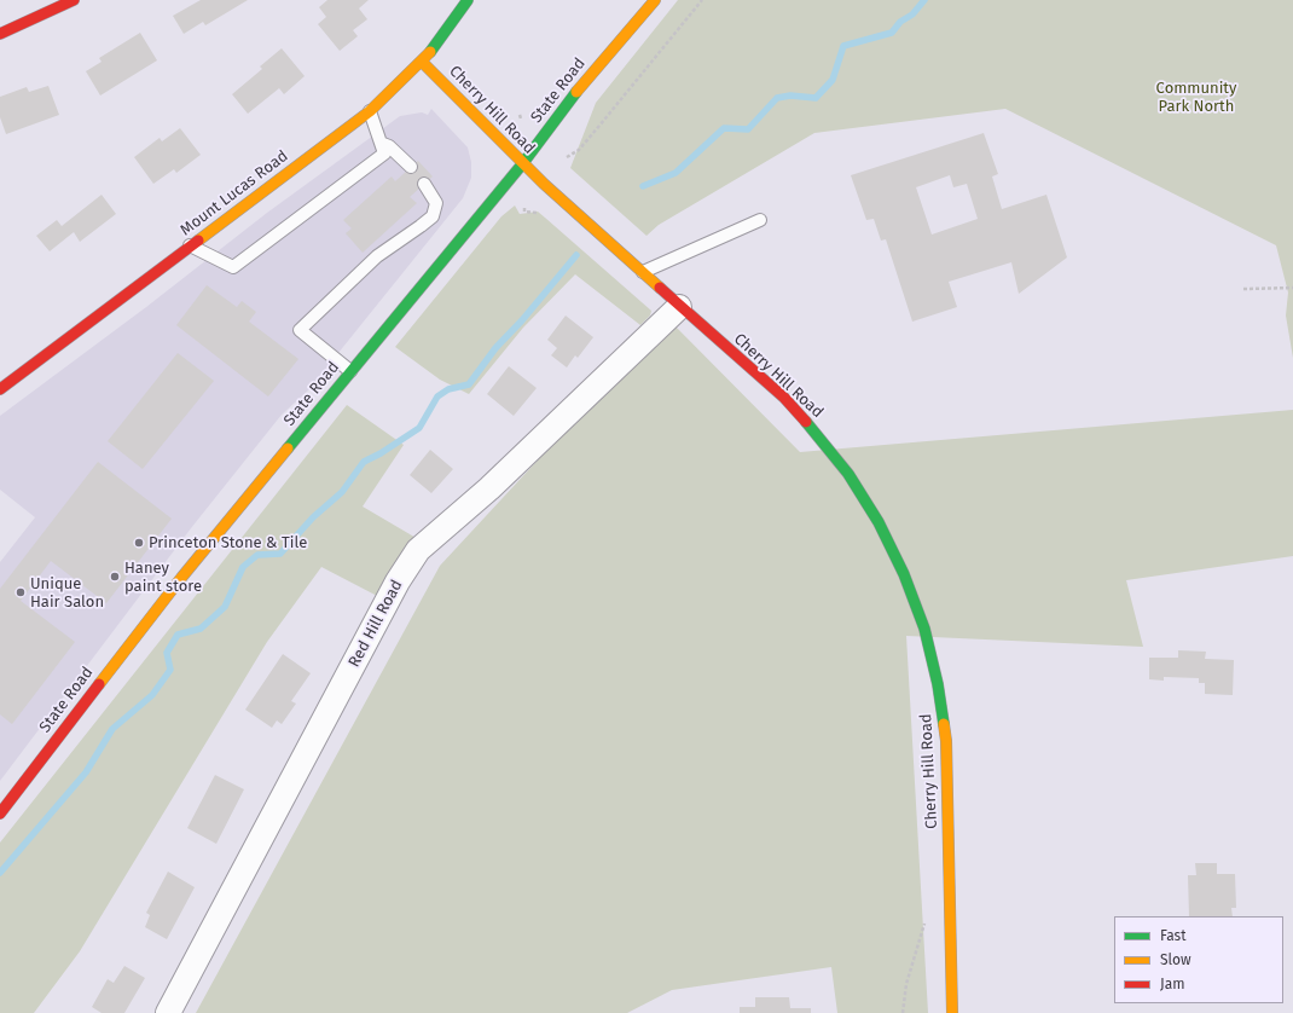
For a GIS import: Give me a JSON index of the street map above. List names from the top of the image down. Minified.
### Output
{"streets":{"main road":["State Road","Cherry Hill Road","Mount Lucas Road"],"street":["Red Hill Road"]},"crossings":[["State Road","Cherry Hill Road"],["Cherry Hill Road","Mount Lucas Road"],["Cherry Hill Road","Red Hill Road"]],"parks":["Community Park North"],"places":["Princeton Stone & Tile","Haney paint store","Unique Hair Salon"],"legend":["Fast","Slow","Jam"]}
